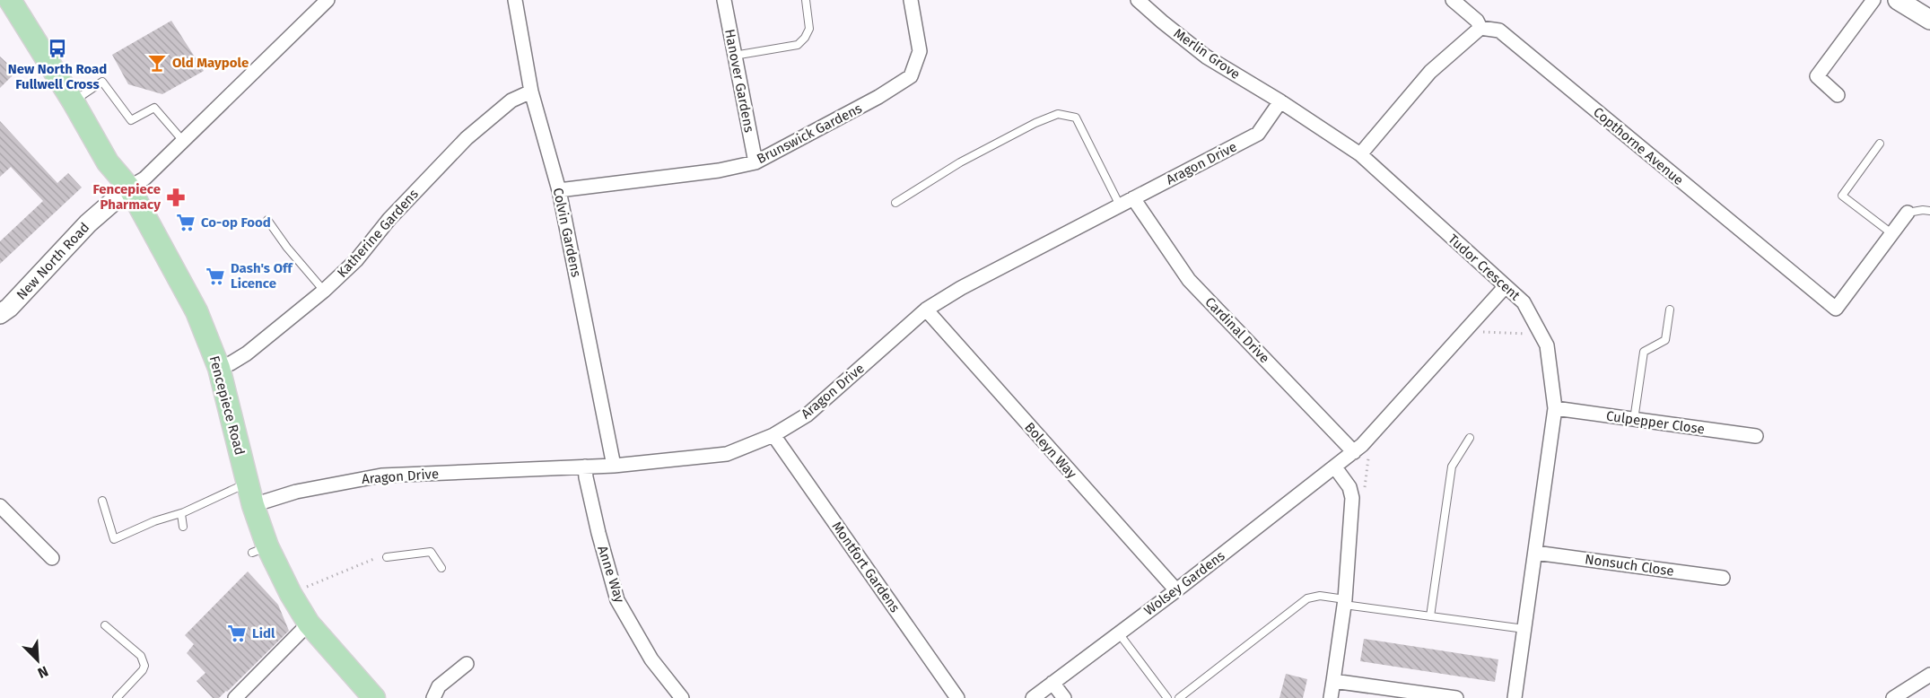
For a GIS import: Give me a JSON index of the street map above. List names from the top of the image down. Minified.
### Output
{"streets":{"main road":["Fencepiece Road"],"street":["Merlin Grove","Hanover Gardens","Brunswick Gardens","Copthorne Avenue","Aragon Drive","Colvin Gardens","Katherine Gardens","New North Road","Tudor Crescent","Cardinal Drive","Culpepper Close","Boleyn Way","Nonsuch Close","Montfort Gardens","Anne Way","Wolsey Gardens"]},"crossings":[["Merlin Grove","Aragon Drive"],["Merlin Grove","Tudor Crescent"],["Hanover Gardens","Brunswick Gardens"],["Brunswick Gardens","Colvin Gardens"],["Aragon Drive","Colvin Gardens"],["Aragon Drive","Tudor Crescent"],["Aragon Drive","Cardinal Drive"],["Aragon Drive","Fencepiece Road"],["Aragon Drive","Boleyn Way"],["Aragon Drive","Montfort Gardens"],["Aragon Drive","Anne Way"],["Colvin Gardens","Katherine Gardens"],["Katherine Gardens","Fencepiece Road"],["New North Road","Fencepiece Road"],["Tudor Crescent","Culpepper Close"],["Tudor Crescent","Nonsuch Close"],["Tudor Crescent","Wolsey Gardens"],["Cardinal Drive","Wolsey Gardens"],["Boleyn Way","Wolsey Gardens"]],"places":{"bus stop":["New North Road Fullwell Cross"],"bar":["Old Maypole"],"pharmacy":["Fencepiece Pharmacy"],"supermarket":["Co-op Food","Dash's Off Licence","Lidl"]},"north":"bottom right"}
